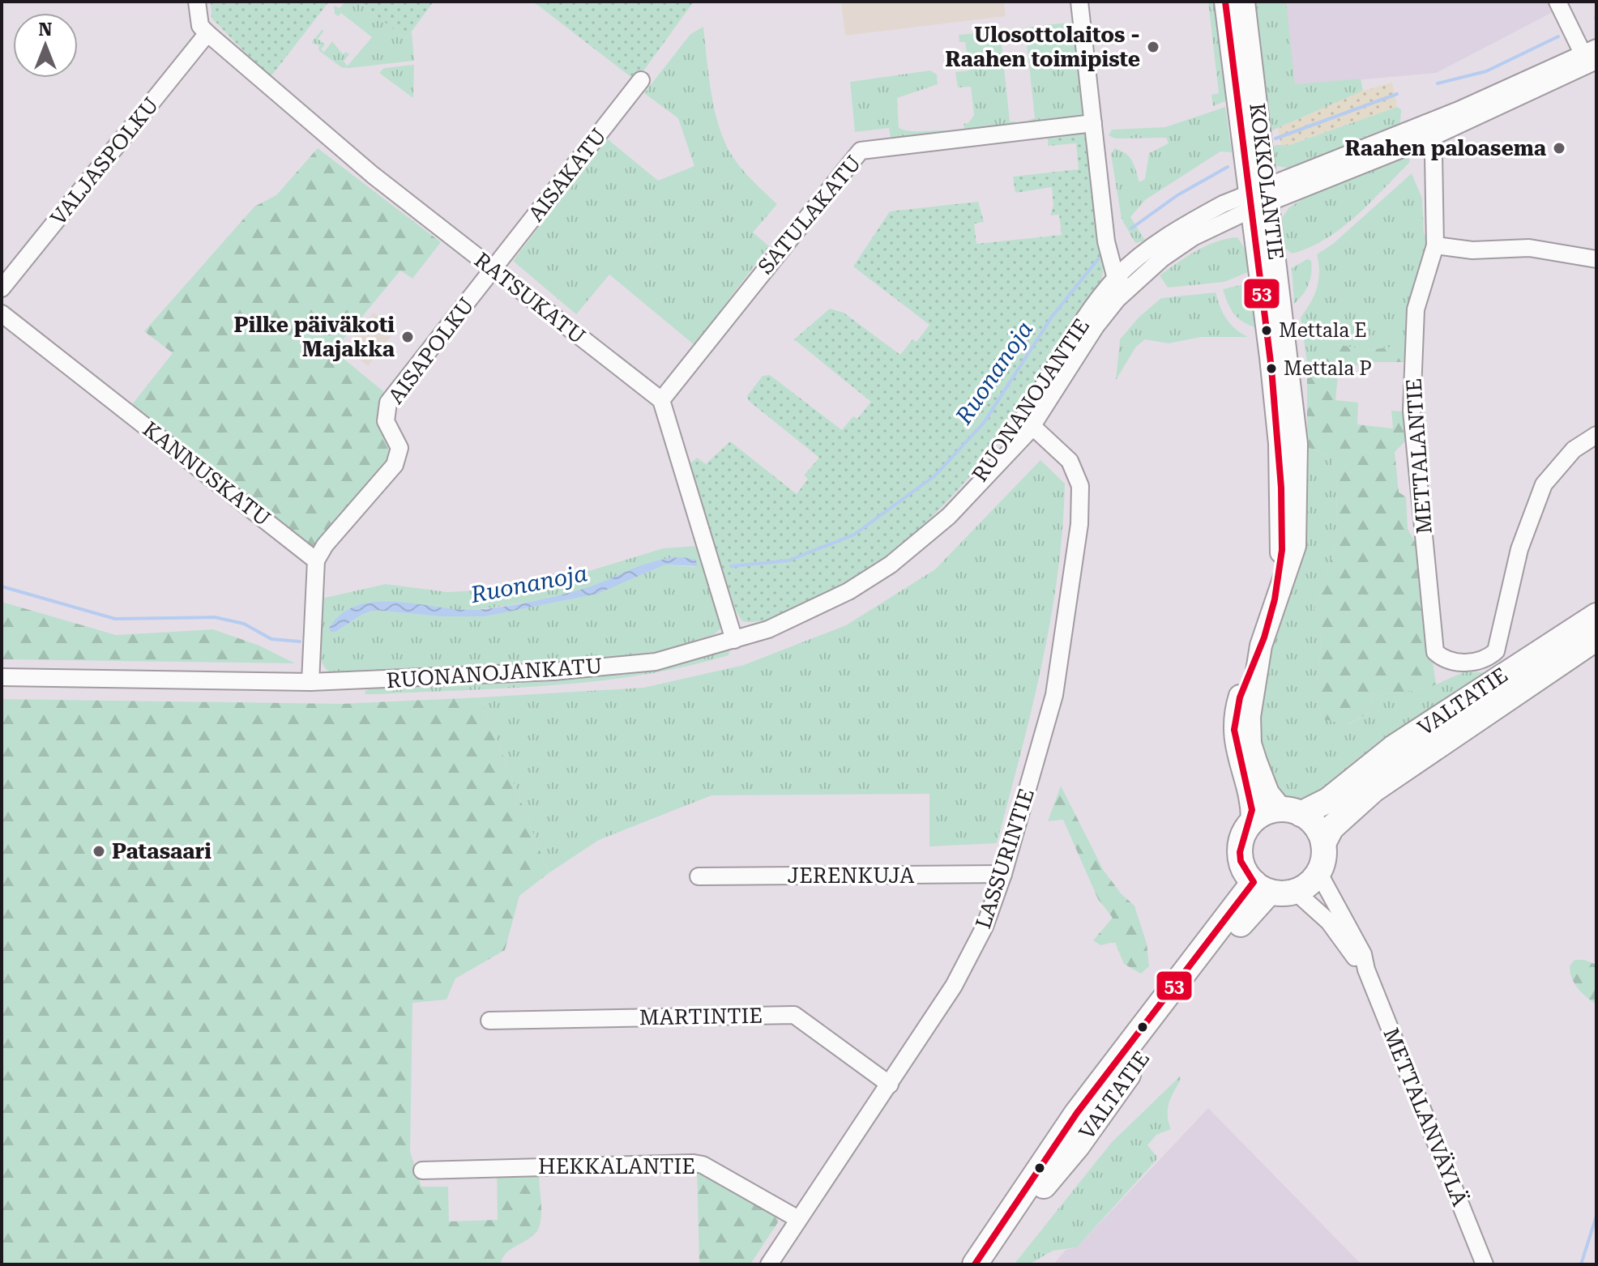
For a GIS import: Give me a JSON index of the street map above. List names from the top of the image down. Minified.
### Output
{"streets":{"highway":["VALTATIE"],"main road":["KOKKOLANTIE"],"street":["VALJASPOLKU","AISAKATU","SATULAKATU","RATSUKATU","AISAPOLKU","RUONANOJANTIE","METTALANTIE","KANNUSKATU","RUONANOJANKATU","LASSURINTIE","JERENKUJA","MARTINTIE","METTALANVÄYLÄ","HEKKALANTIE"]},"crossings":[["VALJASPOLKU","RATSUKATU"],["AISAKATU","RATSUKATU"],["AISAKATU","AISAPOLKU"],["KOKKOLANTIE","RUONANOJANTIE"],["KOKKOLANTIE","VALTATIE"],["KOKKOLANTIE","METTALANVÄYLÄ"],["SATULAKATU","RATSUKATU"],["RATSUKATU","AISAPOLKU"],["AISAPOLKU","KANNUSKATU"],["RUONANOJANTIE","METTALANTIE"],["RUONANOJANTIE","RUONANOJANKATU"],["RUONANOJANTIE","LASSURINTIE"],["VALTATIE","METTALANVÄYLÄ"],["LASSURINTIE","JERENKUJA"],["LASSURINTIE","MARTINTIE"],["LASSURINTIE","HEKKALANTIE"]],"water":["Ruonanoja"],"places":["Ulosottolaitos - Raahen toimipiste","Raahen paloasema","Mettala E","Pilke päiväkoti Majakka","Mettala P","Patasaari"],"lines":["transit line 53"],"north":"top"}
